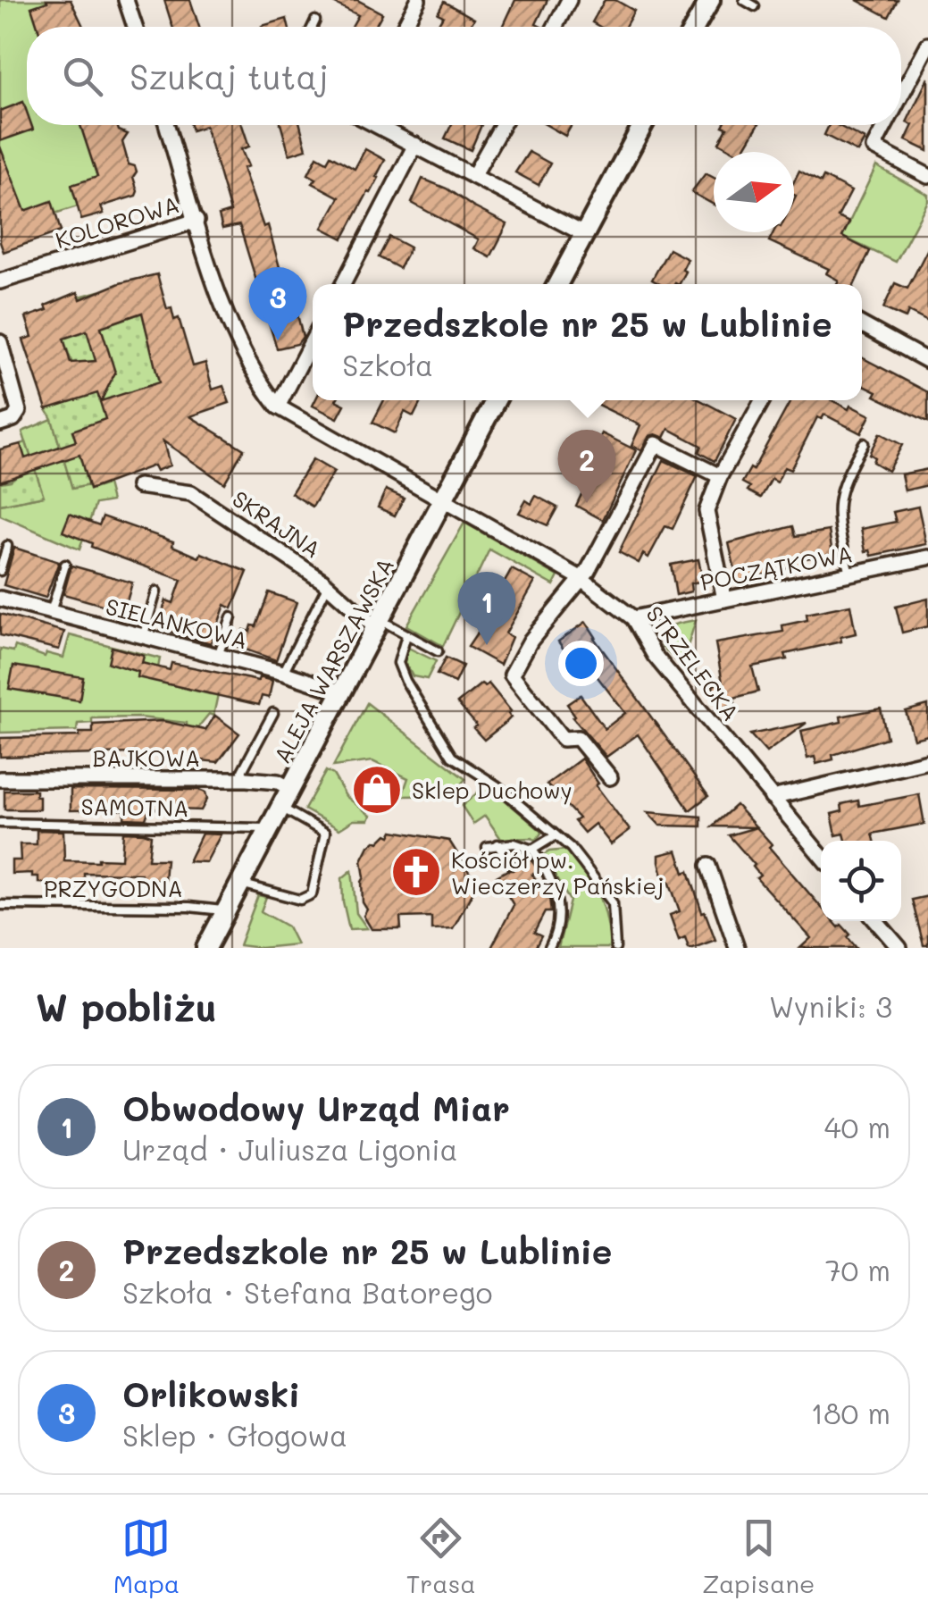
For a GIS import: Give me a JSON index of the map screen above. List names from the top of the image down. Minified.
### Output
{"streets":{"street":["KOLOROWA","SKRAJNA","POCZĄTKOWA","SIELANKOWA","ALEJA WARSZAWSKA","STRZELECKA","BAJKOWA"],"lane":["SAMOTNA","PRZYGODNA"]},"crossings":[["SKRAJNA","ALEJA WARSZAWSKA"],["POCZĄTKOWA","STRZELECKA"],["SIELANKOWA","ALEJA WARSZAWSKA"],["ALEJA WARSZAWSKA","STRZELECKA"],["ALEJA WARSZAWSKA","BAJKOWA"],["ALEJA WARSZAWSKA","SAMOTNA"],["ALEJA WARSZAWSKA","PRZYGODNA"]],"places":{"shop":["Sklep Duchowy"],"church":["Kościół pw. Wieczerzy Pańskiej"]},"north":"right","page":{"search":"Szukaj tutaj","pins":["3","2","1"],"popup":["Przedszkole nr 25 w Lublinie","Szkoła"],"heading":["W pobliżu","Wyniki: 3"],"list":[{"mark":"1","name":"Obwodowy Urząd Miar","note":"Urząd · Juliusza Ligonia","value":"40 m"},{"mark":"2","name":"Przedszkole nr 25 w Lublinie","note":"Szkoła · Stefana Batorego","value":"70 m"},{"mark":"3","name":"Orlikowski","note":"Sklep · Głogowa","value":"180 m"}],"nav":["Mapa","Trasa","Zapisane"]}}
